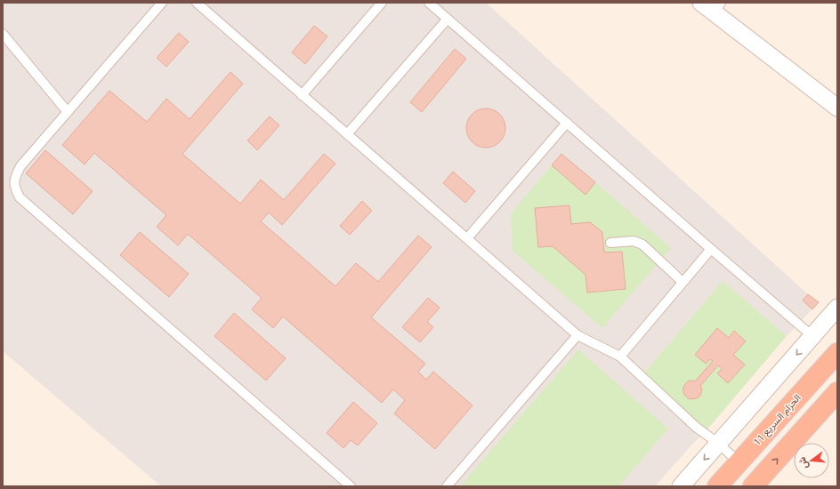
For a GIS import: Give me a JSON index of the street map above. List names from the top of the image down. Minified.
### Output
{"streets":{"highway":["الحزام السريع 11"]},"north":"left"}
